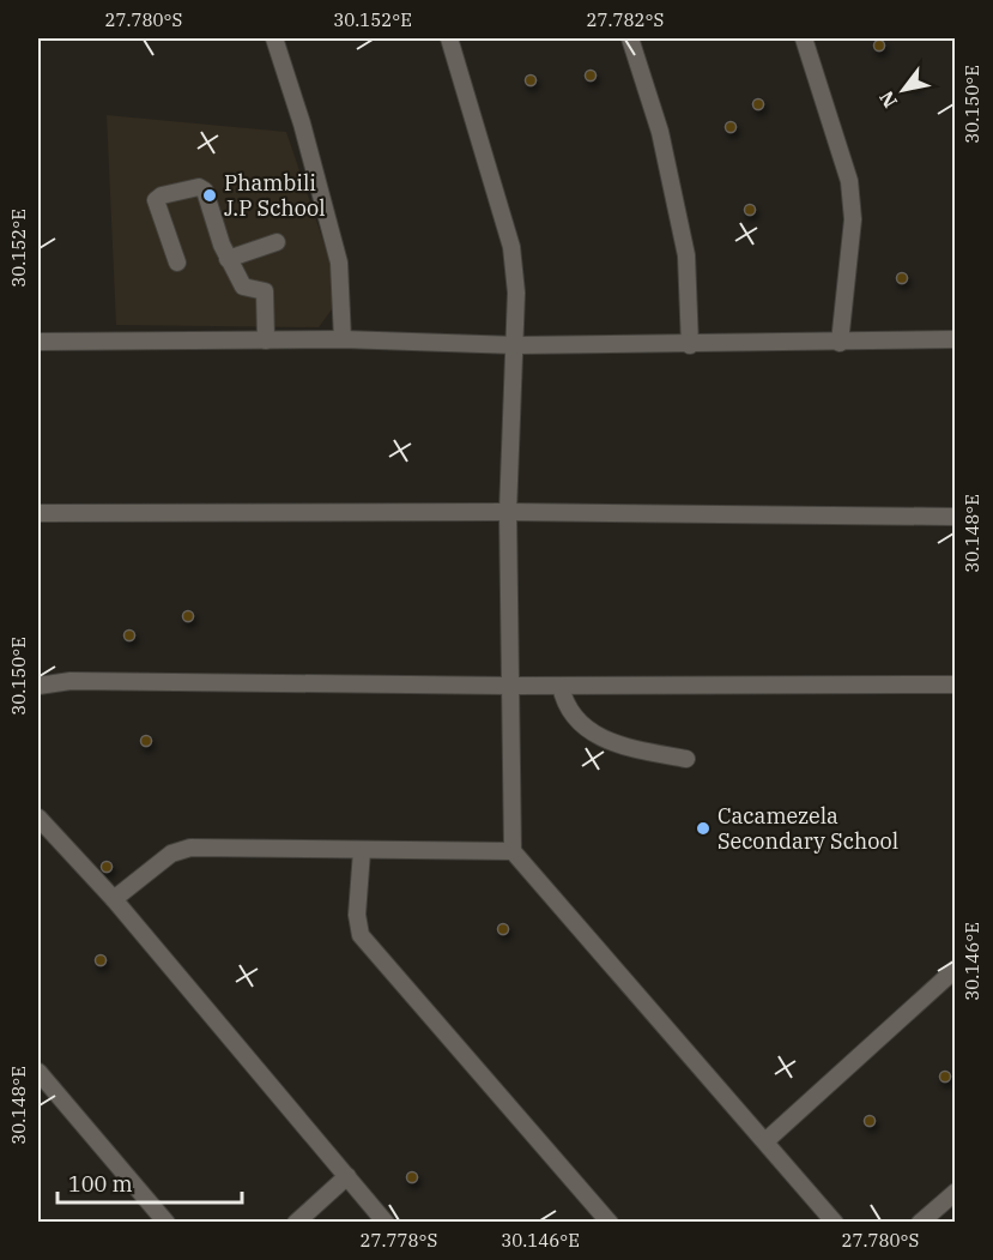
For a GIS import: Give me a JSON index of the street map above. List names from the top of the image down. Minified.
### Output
{"places":["Phambili J.P School","Cacamezela Secondary School"],"scale_bar":"100 m","north":"bottom left","coordinates":["27.780°S","30.152°E","27.782°S","30.150°E","30.148°E","30.146°E","27.778°S"]}
